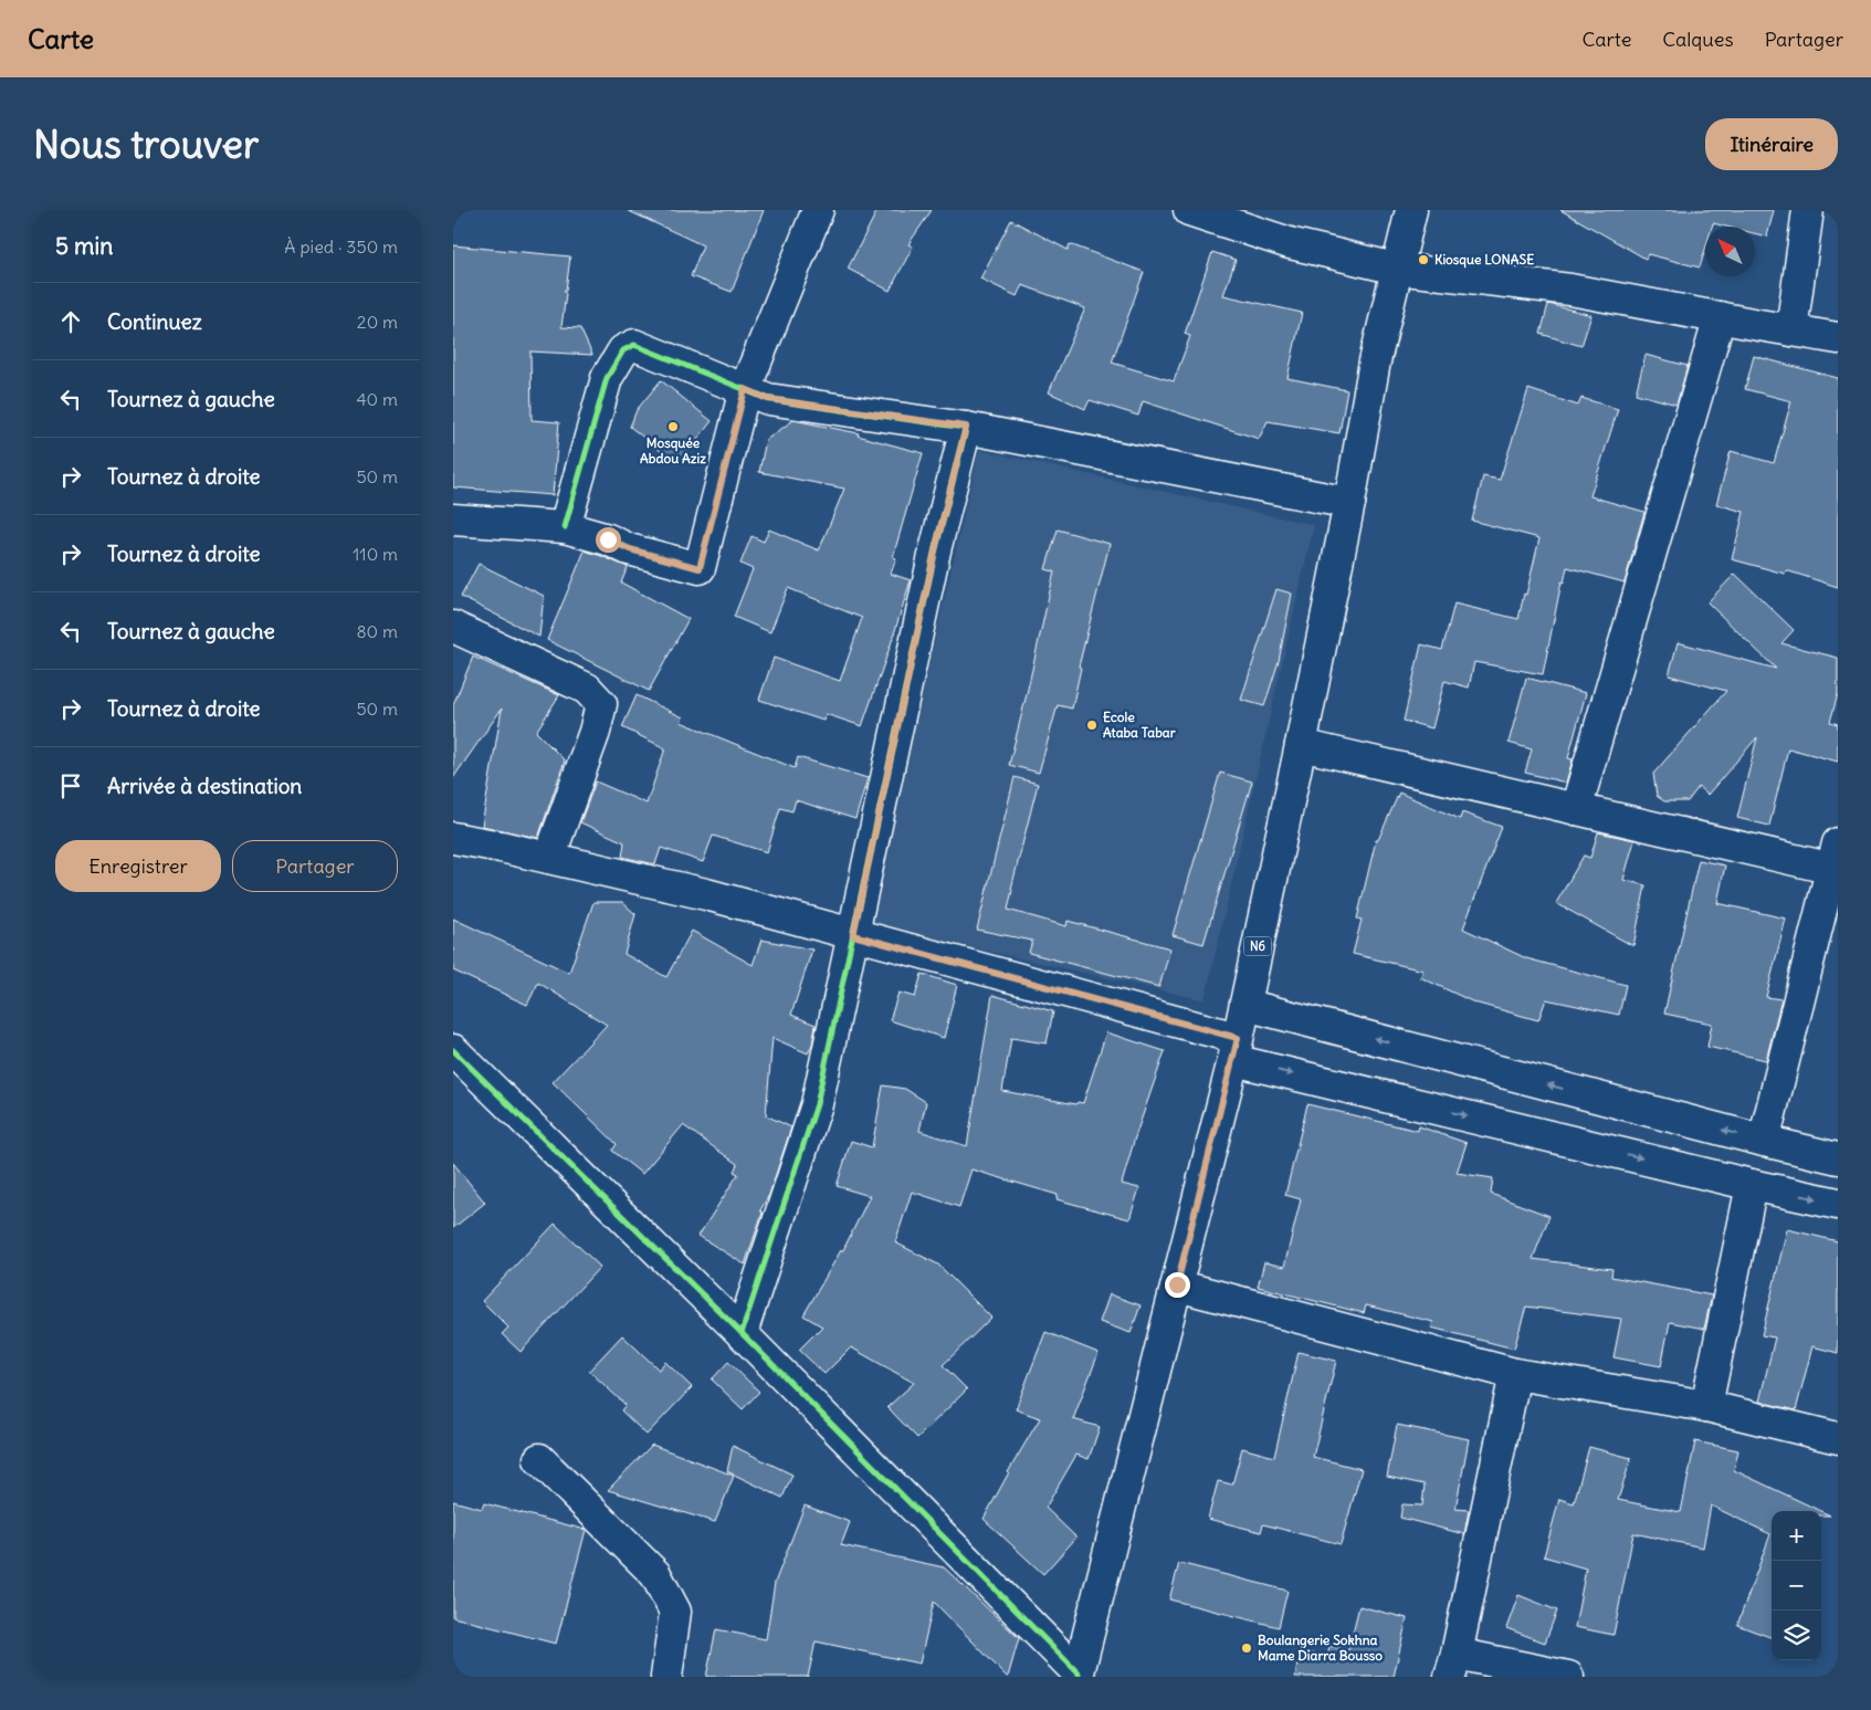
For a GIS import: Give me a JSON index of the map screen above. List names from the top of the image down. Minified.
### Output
{"streets":{"street":["N6"]},"places":["Kiosque LONASE","Mosquée Abdou Aziz","Ecole Ataba Tabar","Boulangerie Sokhna Mame Diarra Bousso"],"north":"top left","page":{"header":"Carte","nav":["Carte","Calques","Partager"],"buttons":["Itinéraire",["Enregistrer","Partager"]],"title":"Nous trouver","heading":["5 min","À pied · 350 m"],"list":[["Continuez","20 m"],["Tournez à gauche","40 m"],["Tournez à droite","50 m"],["Tournez à droite","110 m"],["Tournez à gauche","80 m"],["Tournez à droite","50 m"],"Arrivée à destination"],"map_buttons":["+","−"]}}
